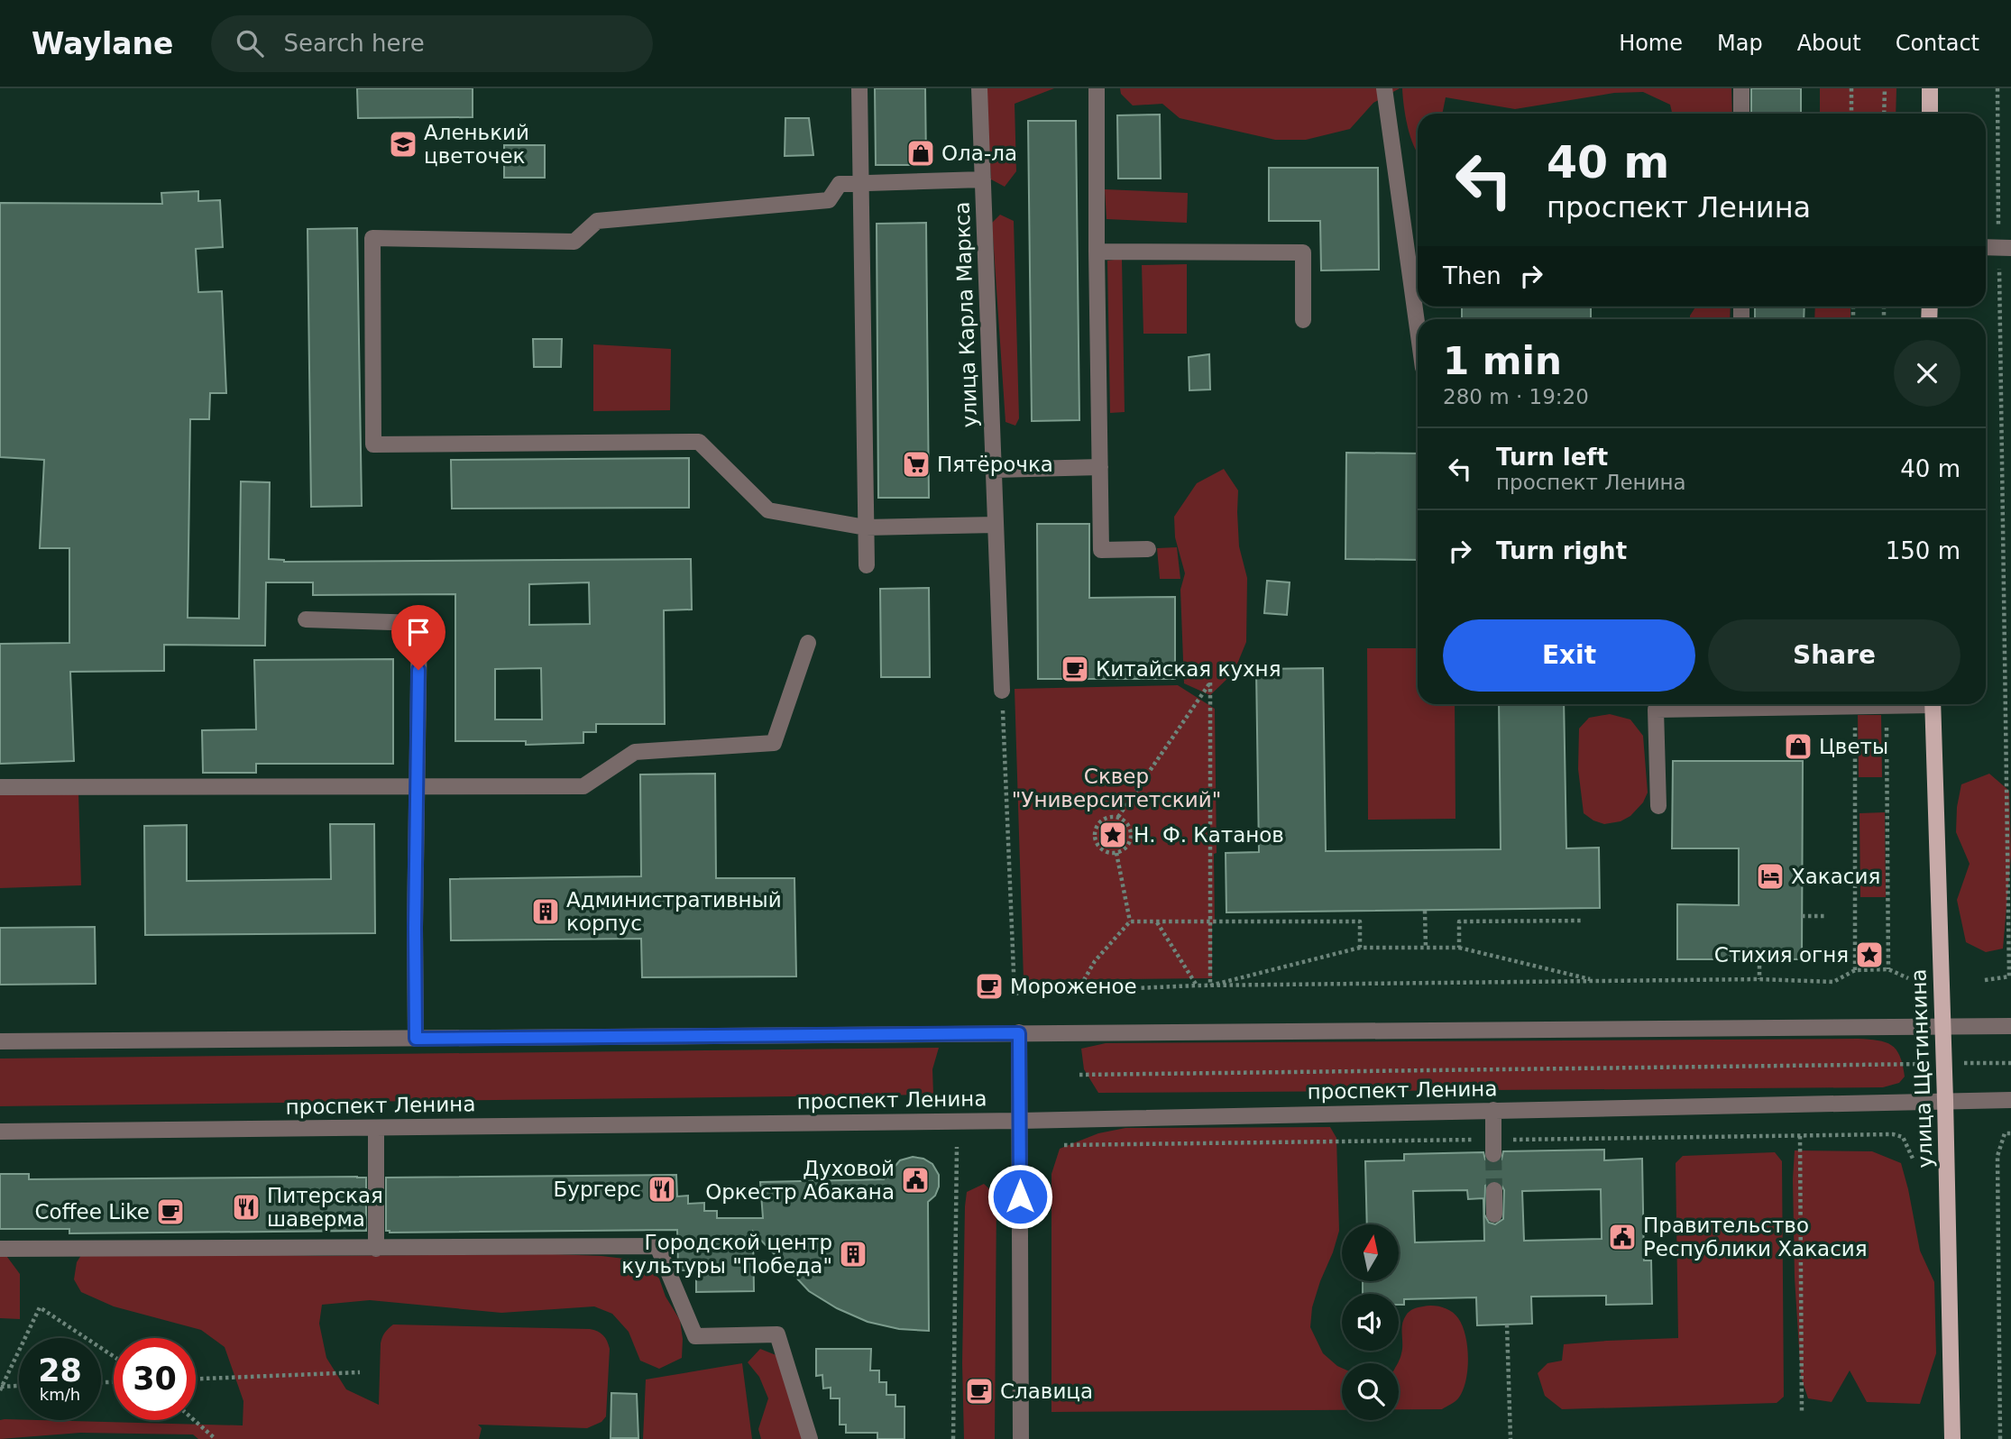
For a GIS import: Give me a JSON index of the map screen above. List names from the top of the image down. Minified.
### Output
{"streets":{"main road":["улица Щетинкина"],"street":["улица Карла Маркса","проспект Ленина"]},"crossings":[["улица Щетинкина","проспект Ленина"]],"parks":["Сквер \"Университетский\""],"places":{"school or university":["Аленький цветочек"],"shop":["Ола-ла","Цветы"],"supermarket":["Пятёрочка"],"cafe":["Китайская кухня","Мороженое","Coffee Like","Славица"],"place":["Н. Ф. Катанов","Стихия огня"],"hotel":["Хакасия"],"building":["Административный корпус","Городской центр культуры \"Победа\""],"public building":["Духовой Оркестр Абакана","Правительство Республики Хакасия"],"restaurant":["Бургерс","Питерская шаверма"]},"north":"top","page":{"header":"Waylane","search":"Search here","nav":["Home","Map","About","Contact"],"turn":["40 m","проспект Ленина"],"then":"Then","heading":["1 min","280 m · 19:20"],"list":[{"name":"Turn left","note":"проспект Ленина","value":"40 m"},{"name":"Turn right","value":"150 m"}],"buttons":["Exit","Share"],"speed":"28 km/h","limit":"30"}}
